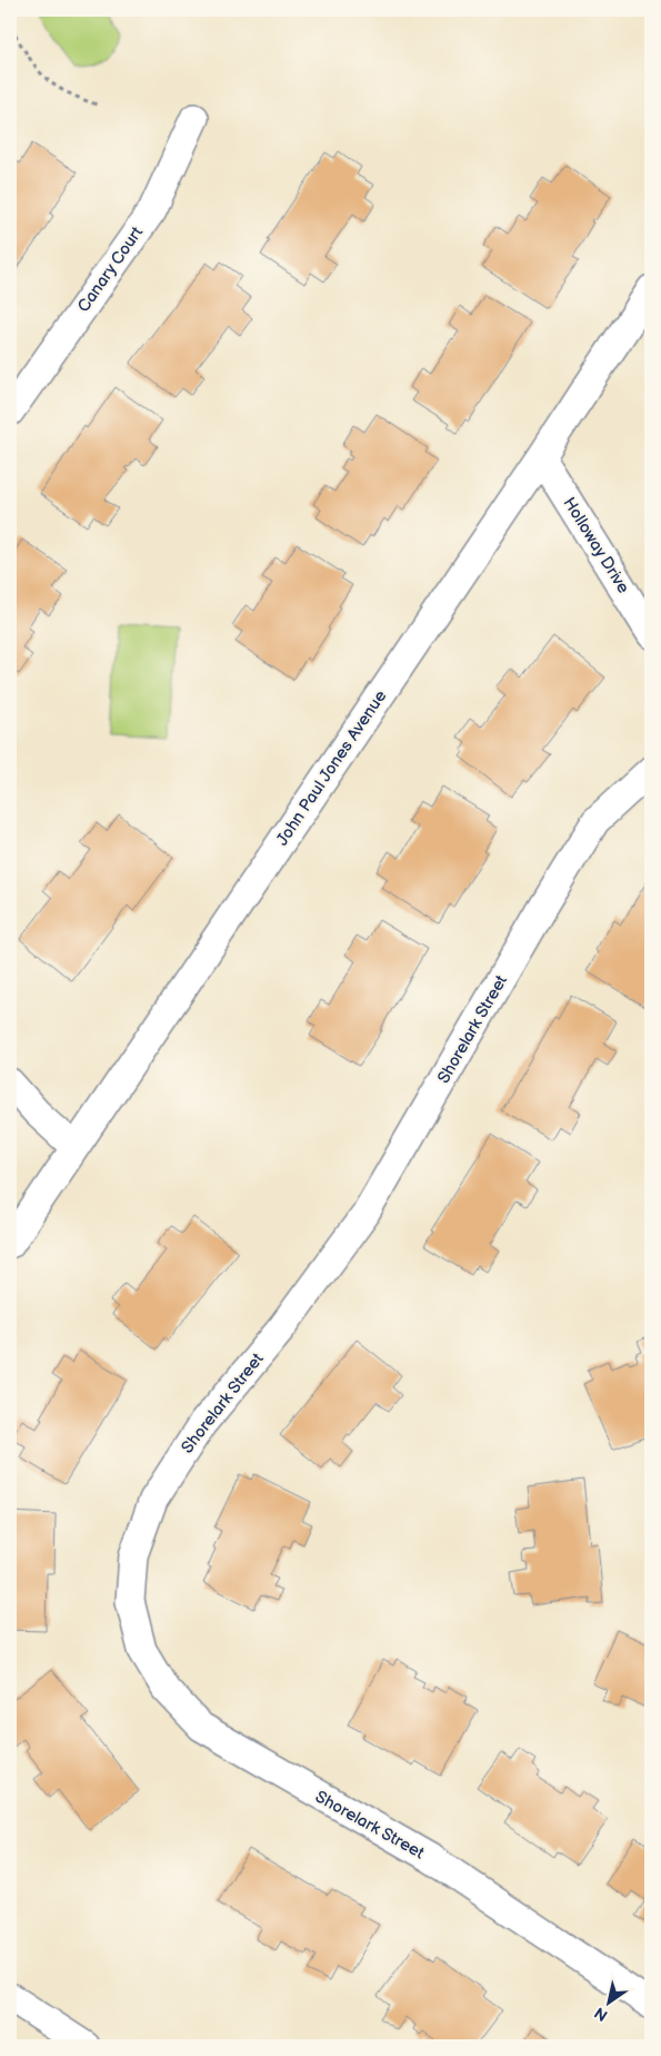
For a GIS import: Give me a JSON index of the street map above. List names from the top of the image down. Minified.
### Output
{"streets":{"street":["Canary Court","Holloway Drive","John Paul Jones Avenue","Shorelark Street"]},"crossings":[["Holloway Drive","John Paul Jones Avenue"]],"north":"bottom left"}
